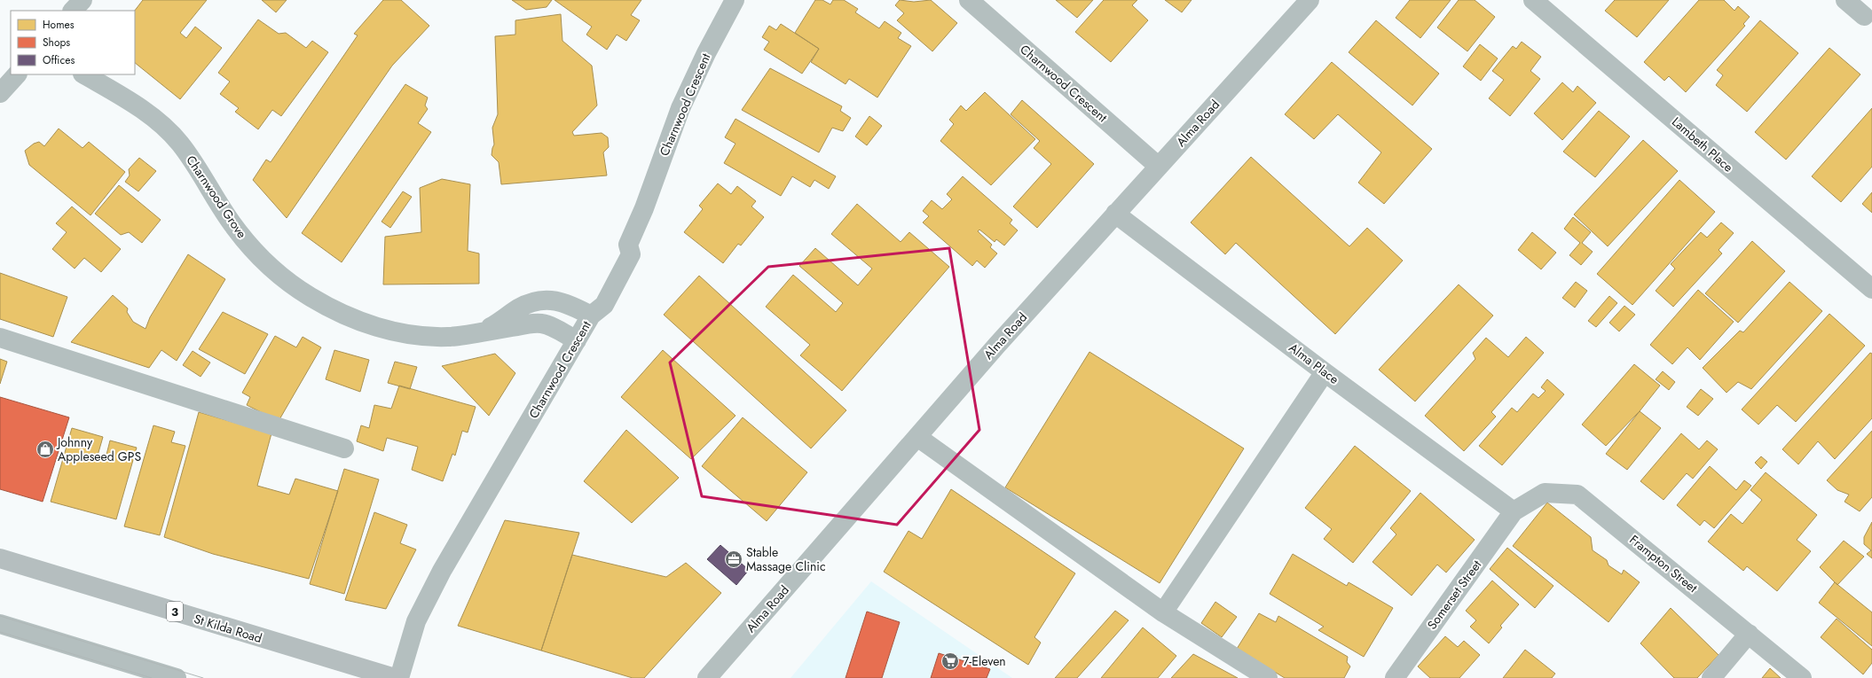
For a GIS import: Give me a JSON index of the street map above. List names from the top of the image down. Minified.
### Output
{"streets":{"highway":["3","St Kilda Road"],"street":["Charnwood Crescent","Alma Road","Lambeth Place","Charnwood Grove","Alma Place","Frampton Street","Somerset Street"]},"crossings":[["Charnwood Crescent","Alma Road"],["Charnwood Crescent","Charnwood Grove"],["Alma Road","Alma Place"],["Alma Place","Frampton Street"],["Alma Place","Somerset Street"],["Frampton Street","Somerset Street"]],"places":{"shop":["Johnny Appleseed GPS"],"office":["Stable Massage Clinic"],"supermarket":["7-Eleven"]},"legend":["Homes","Shops","Offices"]}
